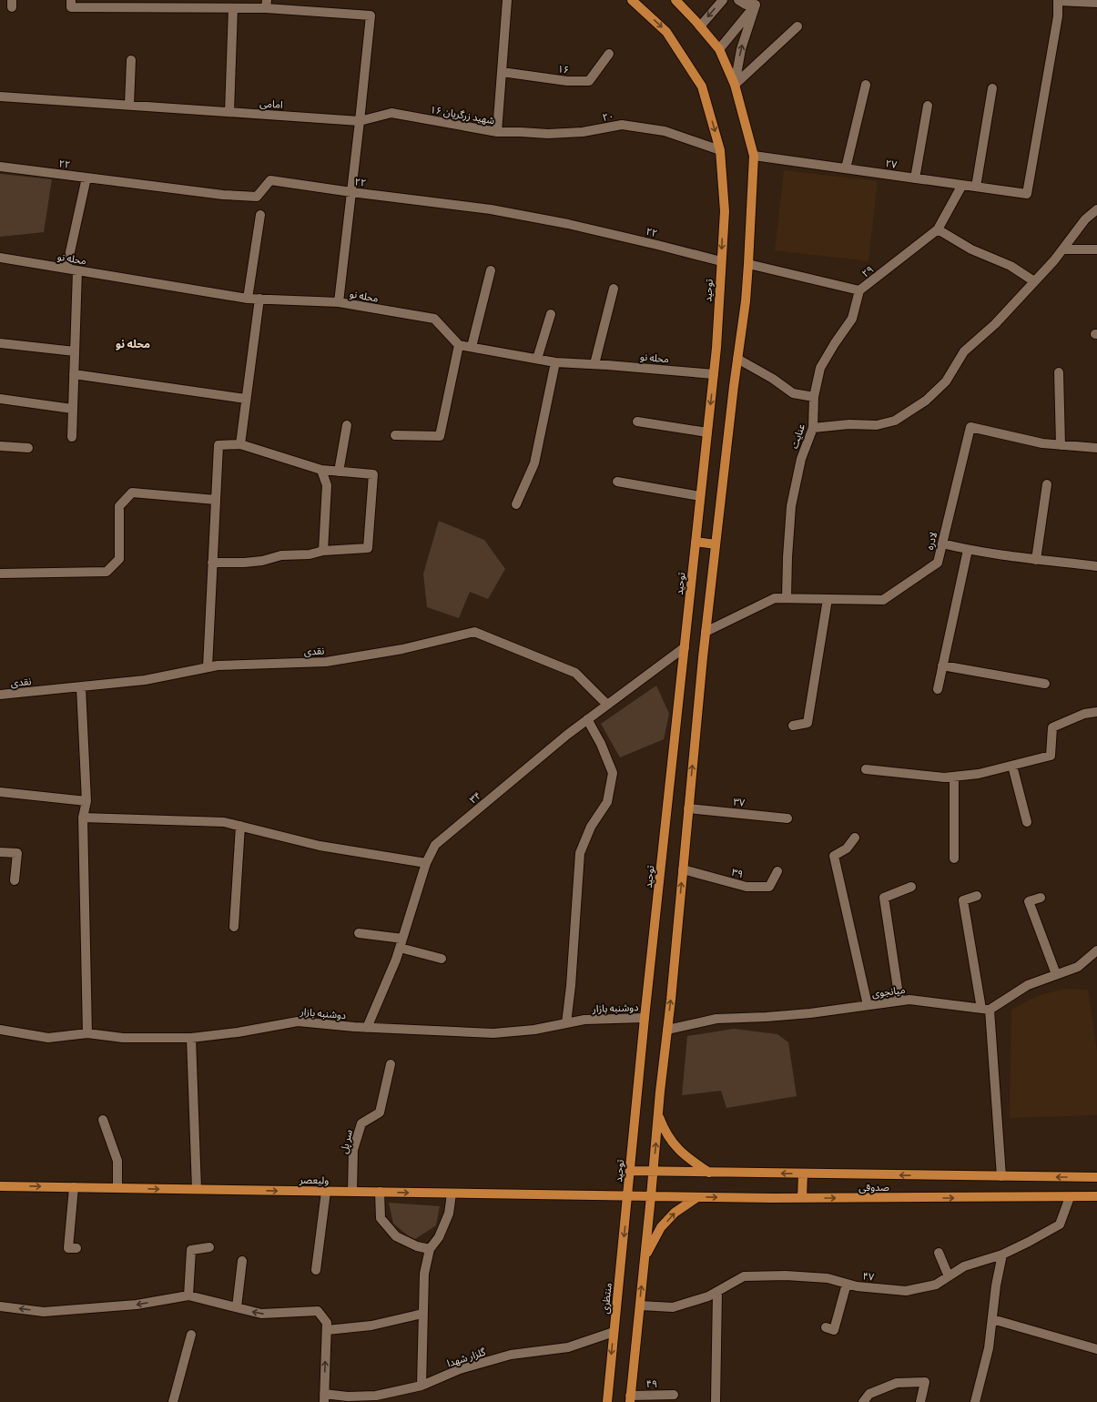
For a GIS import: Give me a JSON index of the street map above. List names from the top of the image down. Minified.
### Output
{"streets":{"main road":["توحید","ولیعصر","صدوقی","منتظری"],"street":["۱۶","امامی","۱۶ شهید زرگریان","۲۰","۲۲","۲۷","محله نو","۲۹","عنایت","لادره","نقدی","۳۴","۳۷","۳۹","میانجوی","دوشنبه بازار","سر پل","۴۷","گلزار شهدا","۴۹"]},"crossings":[["۱۶","۱۶ شهید زرگریان"],["امامی","۱۶ شهید زرگریان"],["۱۶ شهید زرگریان","۲۰"],["۲۰","توحید"],["۲۲","توحید"],["۲۷","۲۹"],["محله نو","توحید"],["۲۹","عنایت"],["توحید","۳۴"],["توحید","دوشنبه بازار"],["توحید","ولیعصر"],["توحید","صدوقی"],["توحید","منتظری"],["عنایت","لادره"],["نقدی","۳۴"],["۳۴","دوشنبه بازار"],["سر پل","ولیعصر"],["ولیعصر","صدوقی"],["ولیعصر","منتظری"],["صدوقی","۴۷"],["منتظری","گلزار شهدا"]],"one_way":["ولیعصر"],"districts":["محله نو"]}
